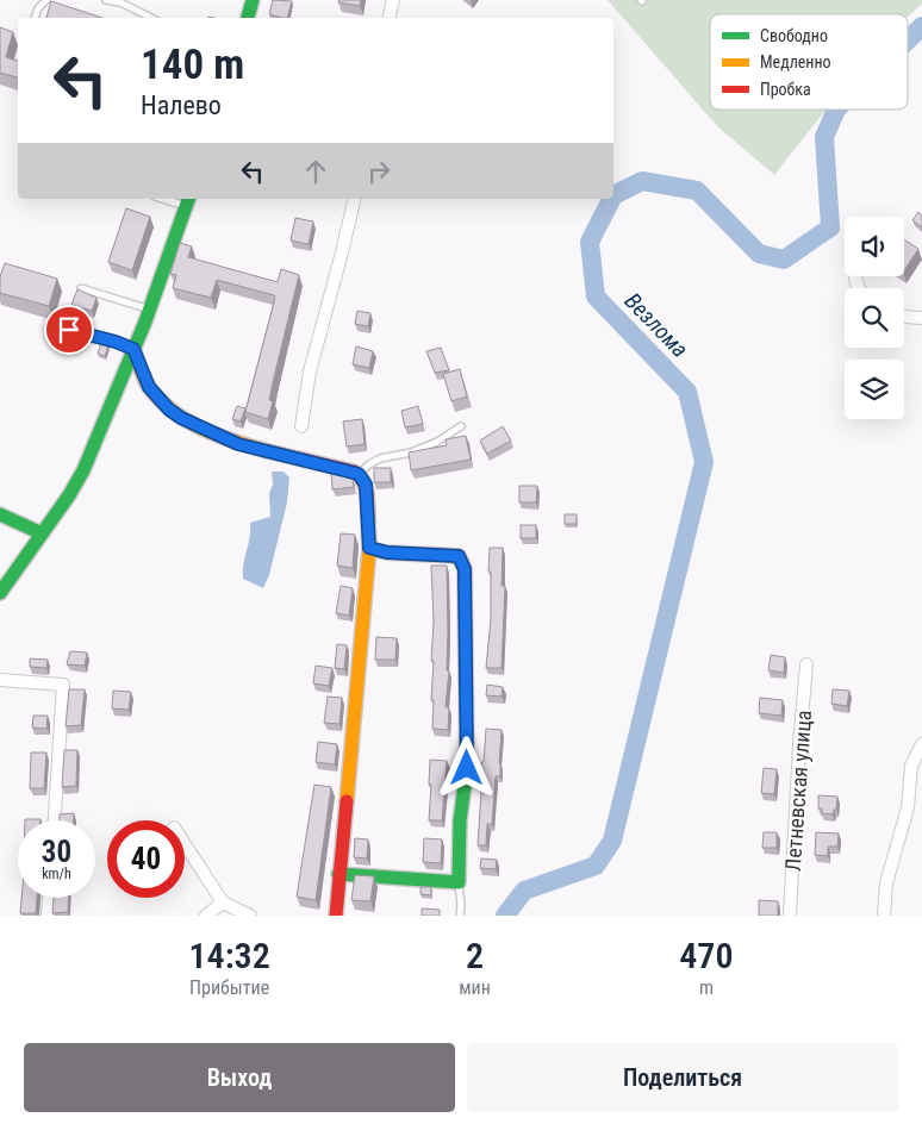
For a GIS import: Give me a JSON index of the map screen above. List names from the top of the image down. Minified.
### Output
{"streets":{"street":["Летневская улица"]},"water":["Везлома"],"legend":["Свободно","Медленно","Пробка"],"page":{"turn":["140 m","Налево"],"speed":"30 km/h","limit":"40","eta":["14:32","Прибытие","2","мин","470","m"],"buttons":["Выход","Поделиться"]}}
